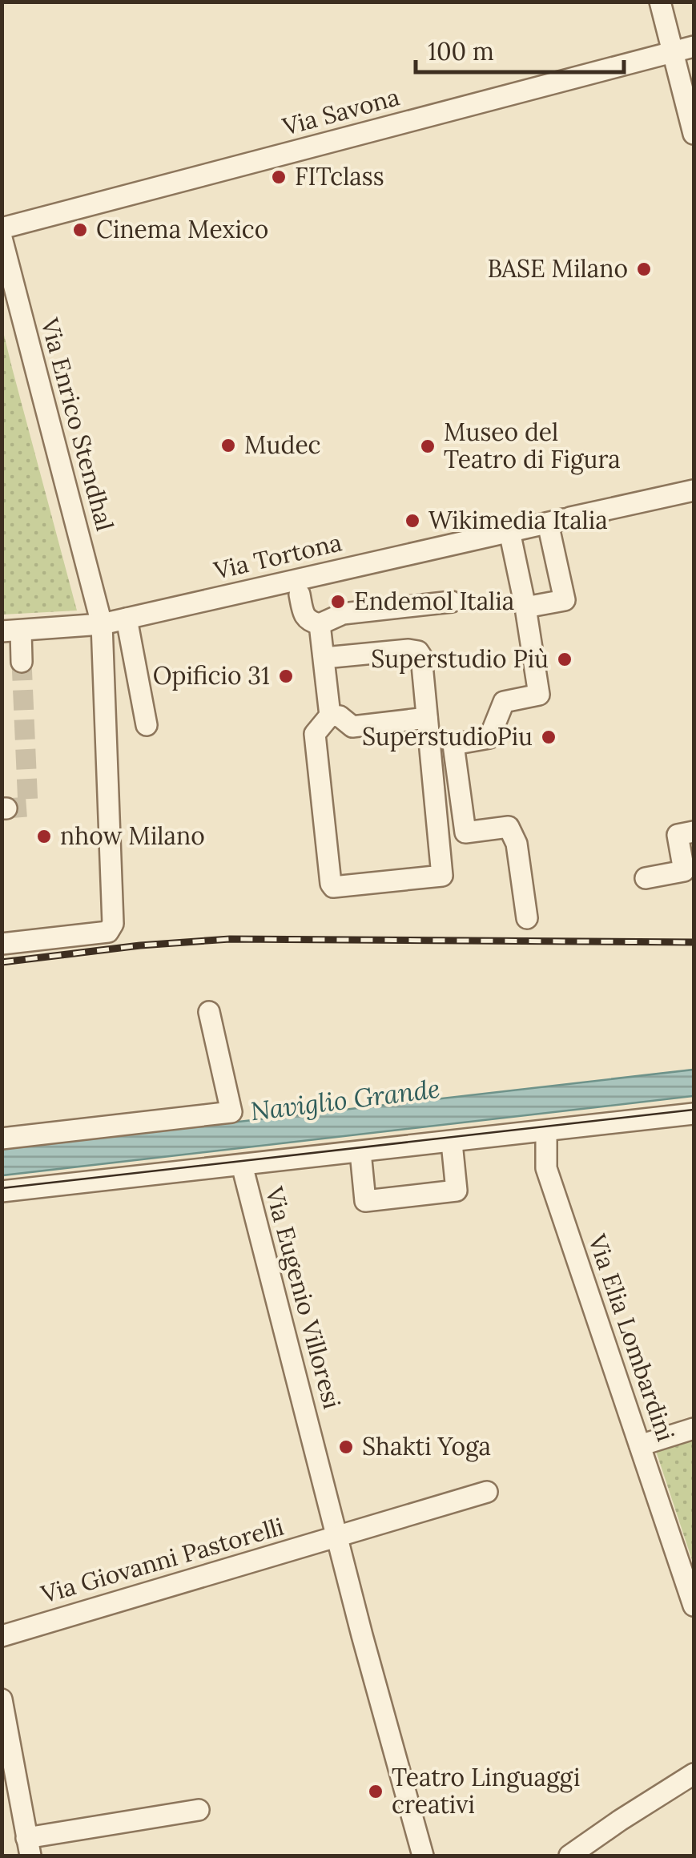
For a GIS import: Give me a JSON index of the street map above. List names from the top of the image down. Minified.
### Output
{"streets":{"street":["Via Savona","Via Enrico Stendhal","Via Tortona","Via Eugenio Villoresi","Via Elia Lombardini","Via Giovanni Pastorelli"]},"crossings":[["Via Enrico Stendhal","Via Tortona"],["Via Eugenio Villoresi","Via Giovanni Pastorelli"]],"water":["Naviglio Grande"],"places":["FITclass","Cinema Mexico","BASE Milano","Mudec","Museo del Teatro di Figura","Wikimedia Italia","Endemol Italia","Superstudio Più","Opificio 31","SuperstudioPiu","nhow Milano","Shakti Yoga","Teatro Linguaggi creativi"],"scale_bar":"100 m"}
